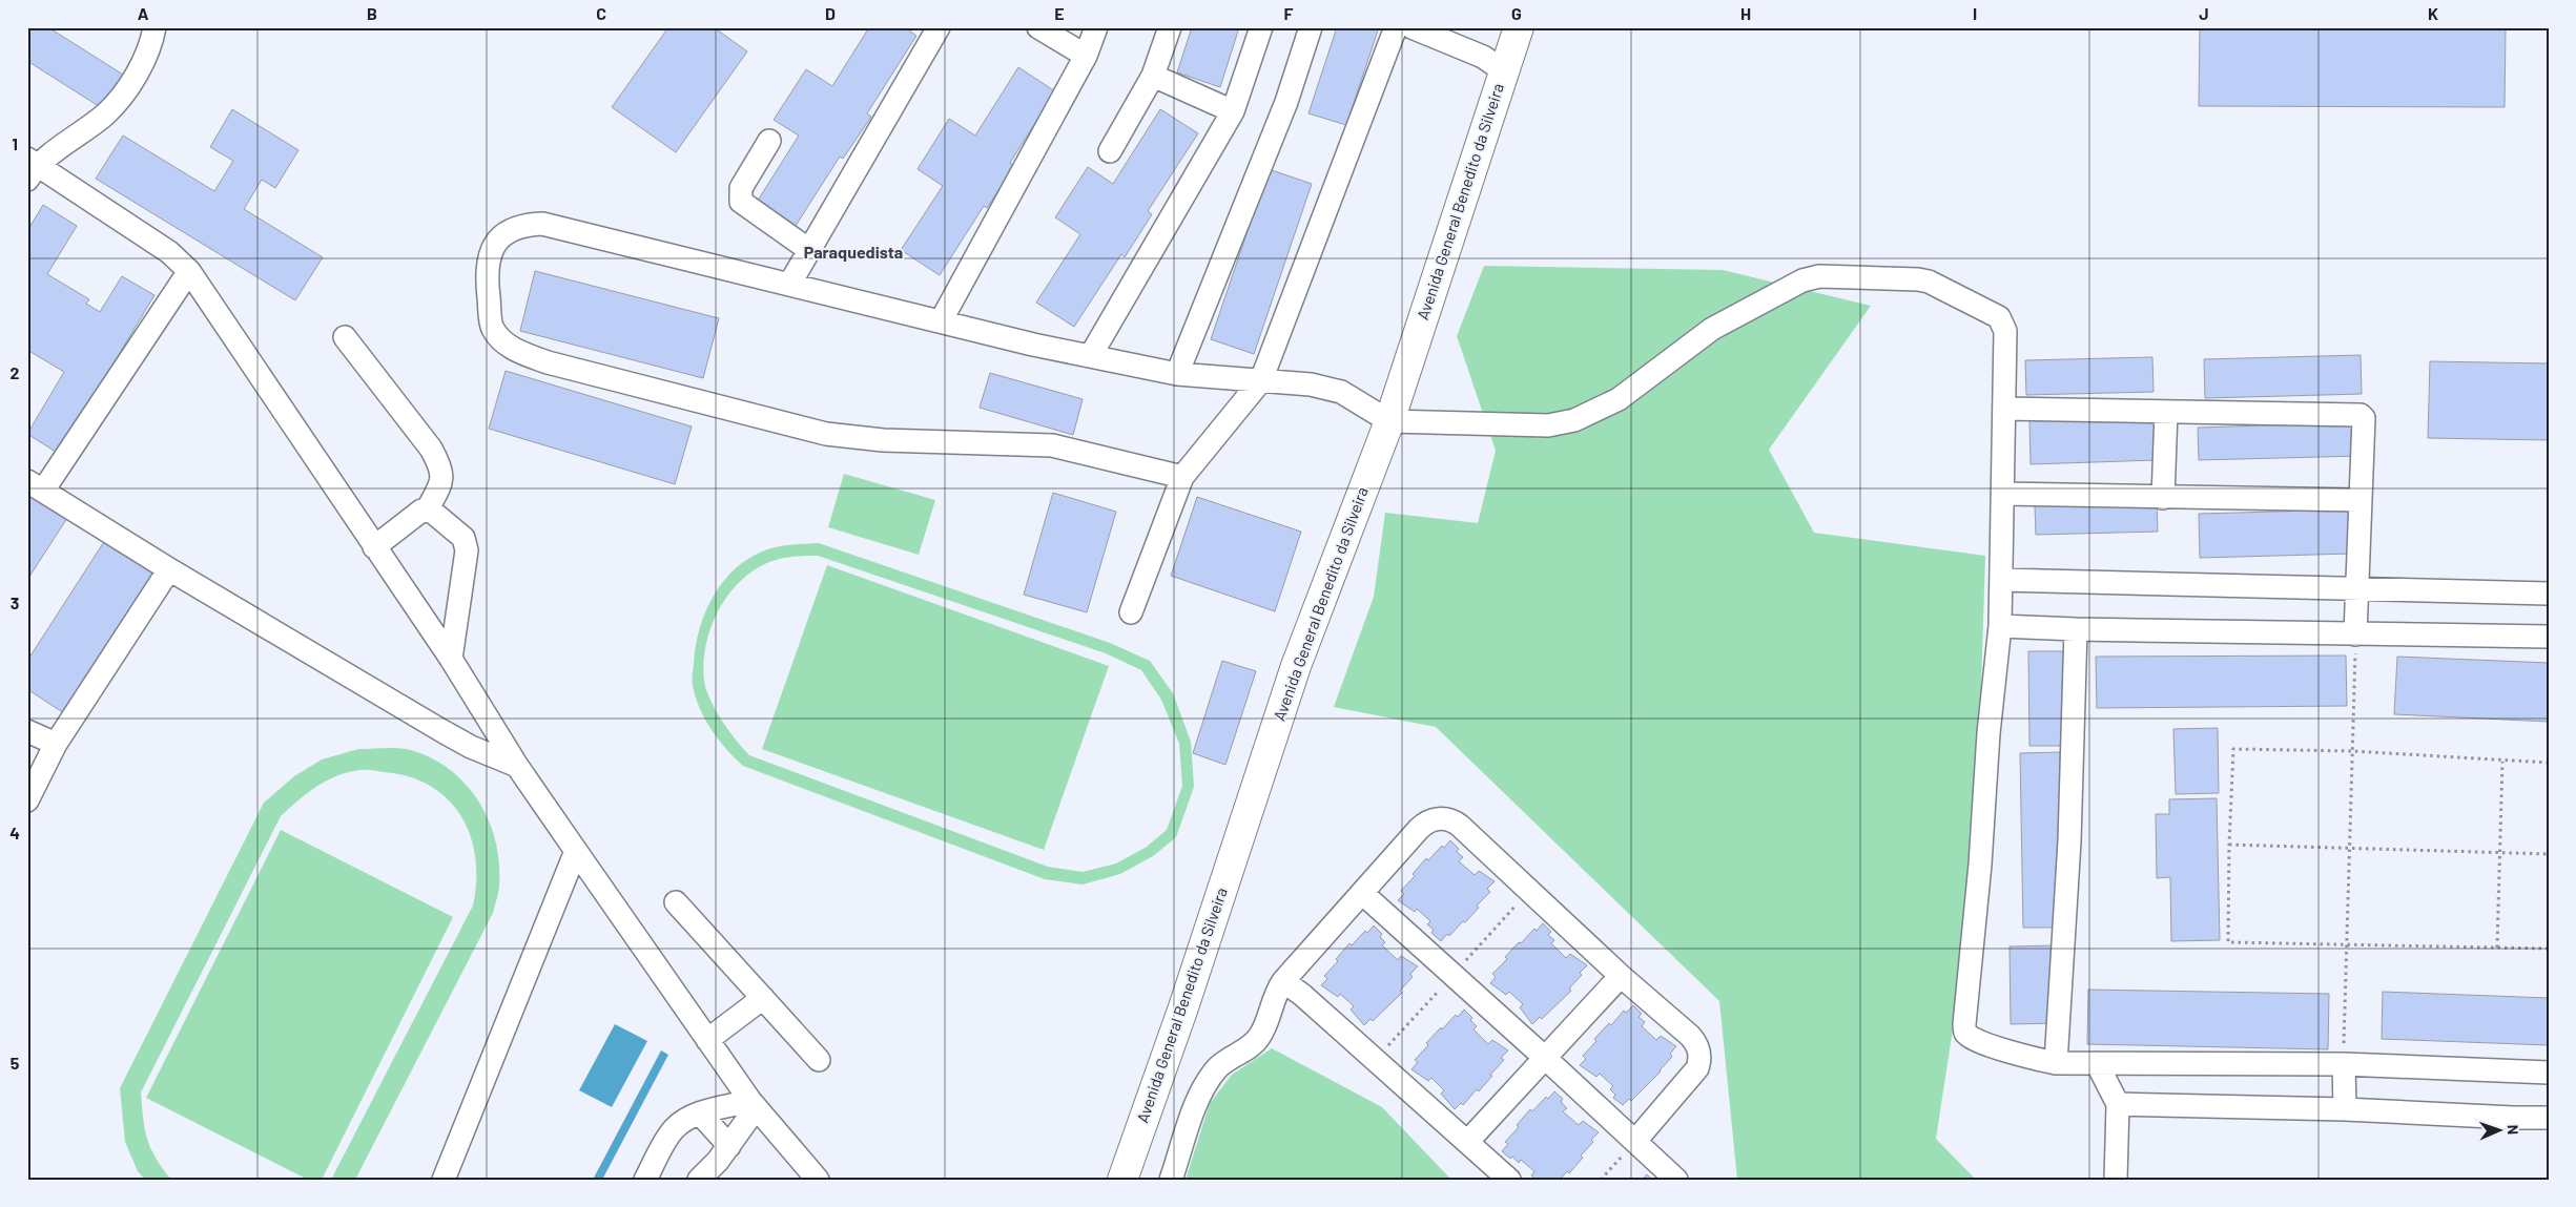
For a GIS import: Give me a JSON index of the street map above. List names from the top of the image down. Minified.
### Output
{"streets":{"main road":["Avenida General Benedito da Silveira"]},"districts":["Paraquedista"],"north":"right","grid":{"columns":["A","B","C","D","E","F","G","H","I","J","K"],"rows":["1","2","3","4","5"]}}
